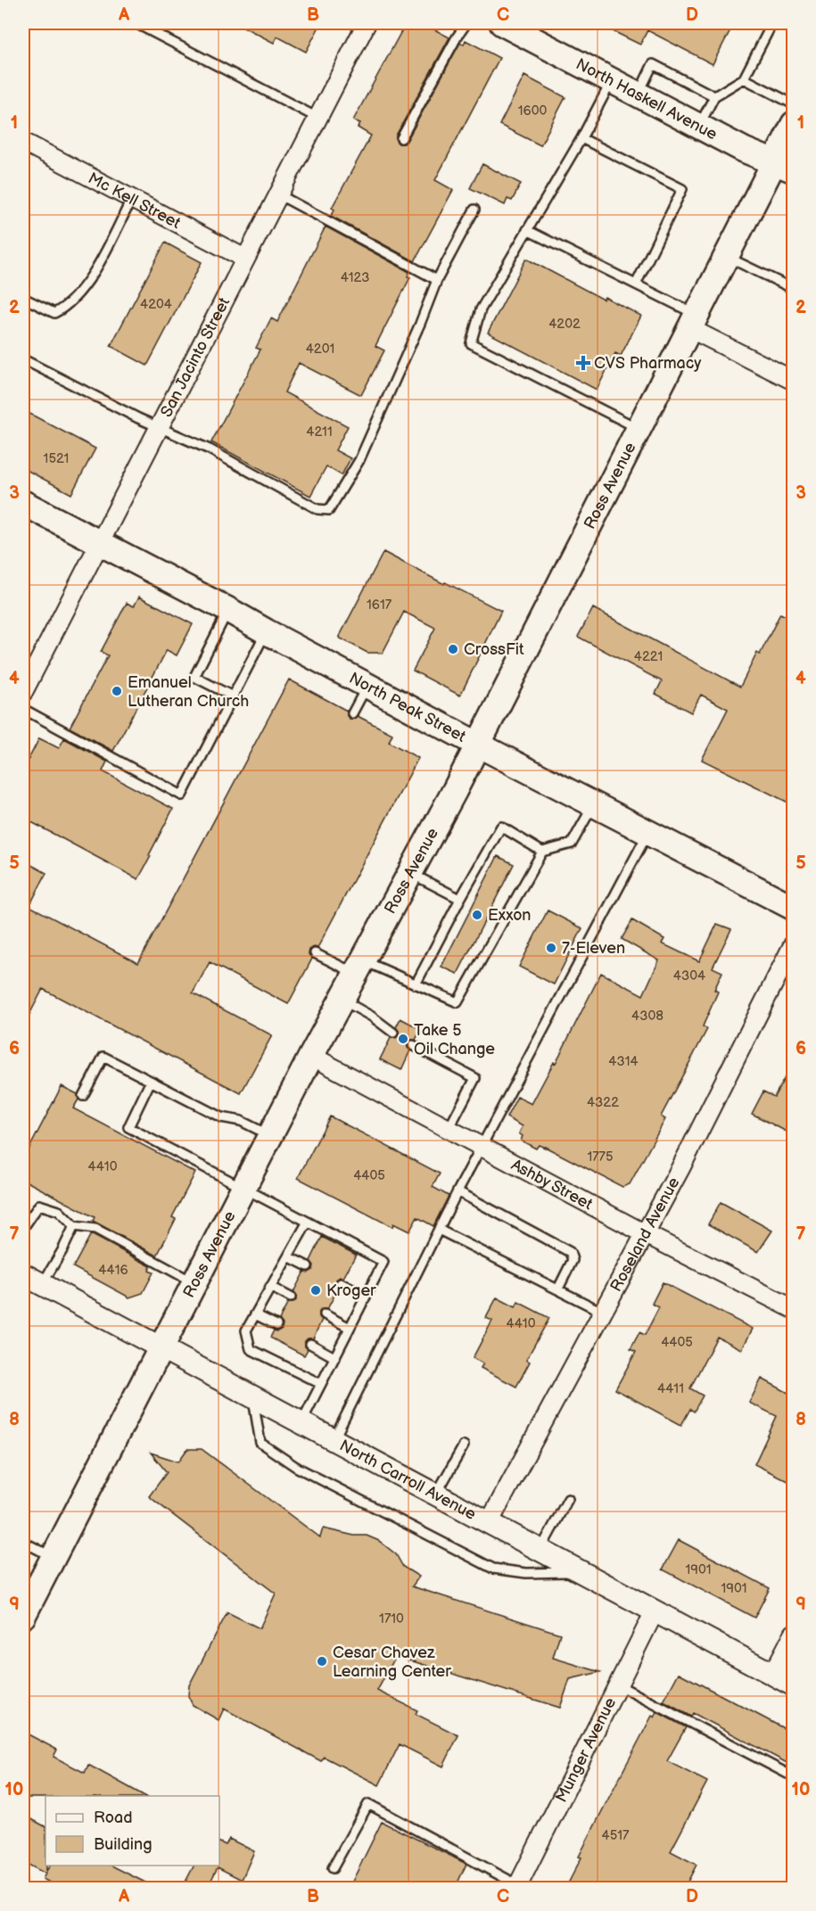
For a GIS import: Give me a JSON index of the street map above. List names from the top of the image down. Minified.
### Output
{"streets":{"main road":["North Haskell Avenue","Ross Avenue","North Peak Street"],"street":["Mc Kell Street","San Jacinto Street","Ashby Street","Roseland Avenue","North Carroll Avenue","Munger Avenue"]},"crossings":[["North Haskell Avenue","Ross Avenue"],["Mc Kell Street","San Jacinto Street"],["San Jacinto Street","North Peak Street"],["Ross Avenue","North Peak Street"],["Ross Avenue","Ashby Street"],["Ross Avenue","North Carroll Avenue"],["Ashby Street","Roseland Avenue"],["Roseland Avenue","North Carroll Avenue"],["North Carroll Avenue","Munger Avenue"]],"places":{"health":["CVS Pharmacy"],"other":["CrossFit","Emanuel Lutheran Church","Exxon","7-Eleven","Take 5 Oil Change","Kroger","Cesar Chavez Learning Center"]},"house_numbers":["1600","4123","4204","4202","4201","4211","1521","1617","4221","4304","4308","4314","4322","1775","4410","4405","4416","4410","4405","4411","1901","1901","1710","4517"],"legend":["Road","Building"],"grid":{"columns":["A","B","C","D"],"rows":["1","2","3","4","5","6","7","8","9","10"]}}
